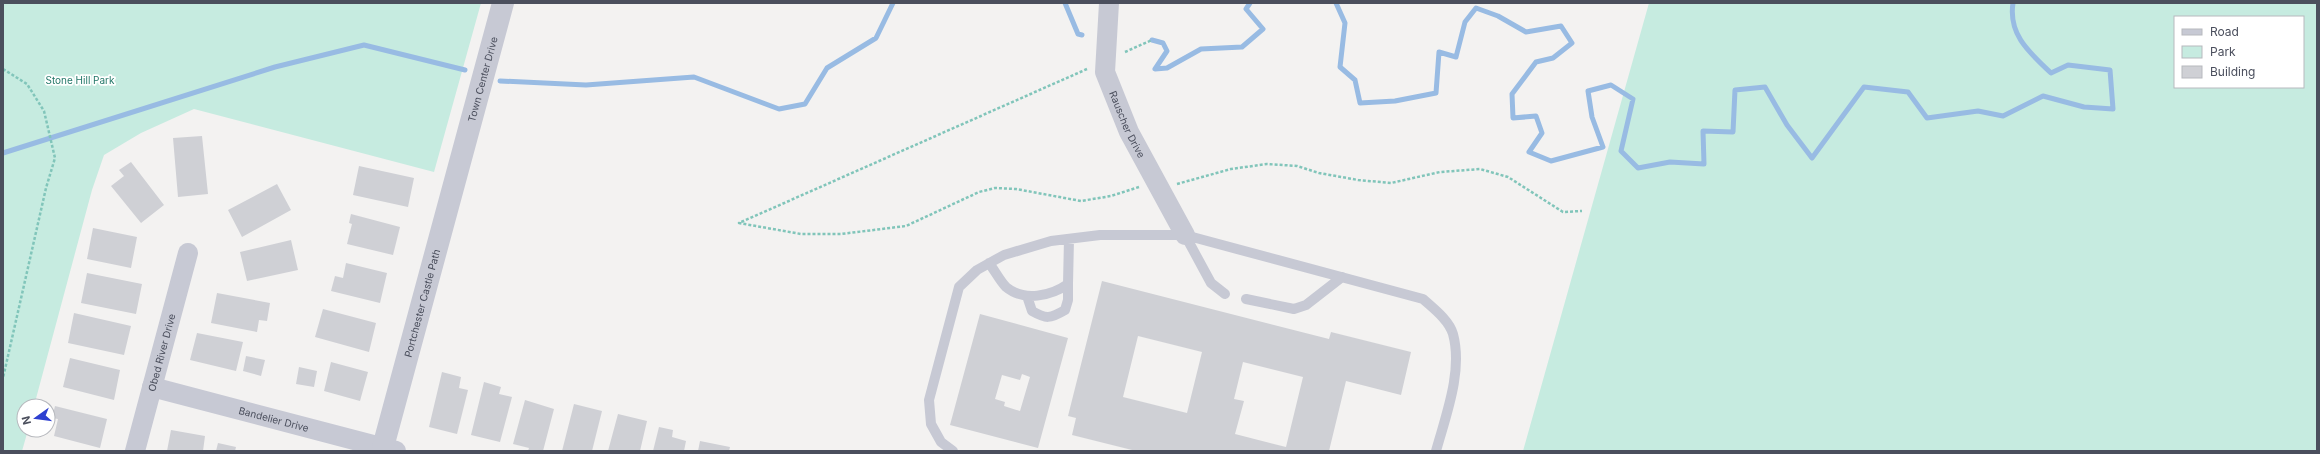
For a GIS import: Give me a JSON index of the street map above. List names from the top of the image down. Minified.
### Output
{"streets":{"street":["Town Center Drive","Rauscher Drive","Portchester Castle Path","Obed River Drive","Bandelier Drive"]},"crossings":[["Town Center Drive","Portchester Castle Path"],["Portchester Castle Path","Bandelier Drive"],["Obed River Drive","Bandelier Drive"]],"parks":["Stone Hill Park"],"legend":["Road","Park","Building"],"north":"left"}
